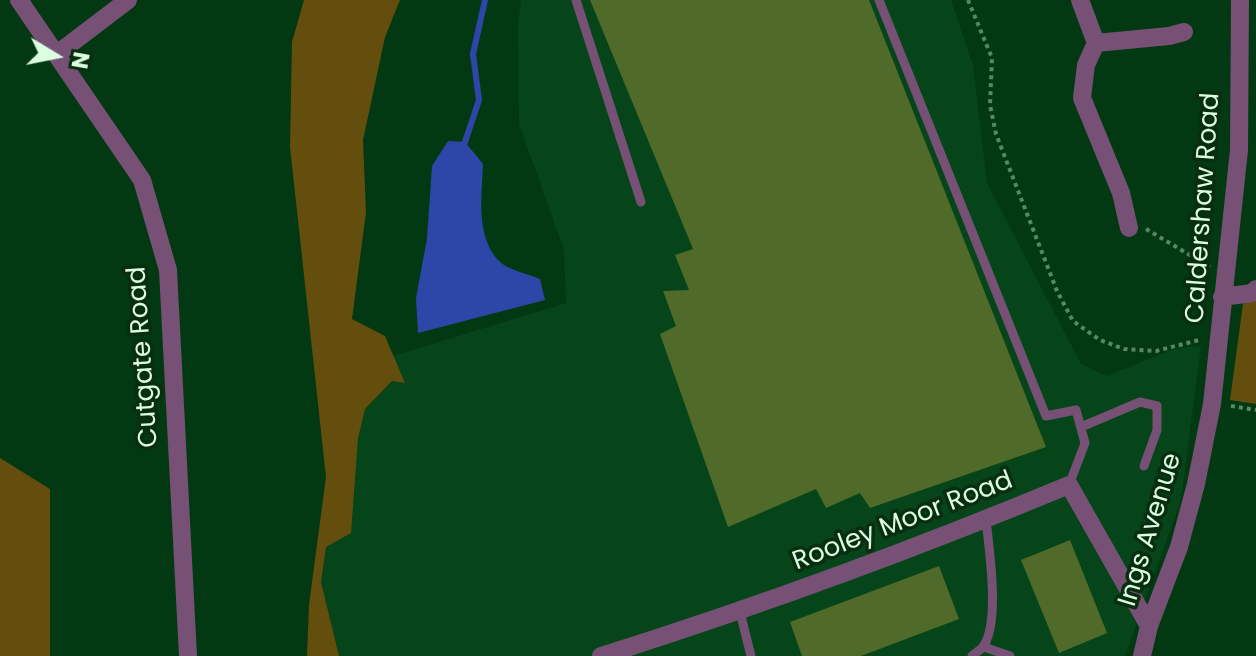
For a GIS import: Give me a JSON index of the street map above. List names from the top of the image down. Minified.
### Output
{"streets":{"street":["Caldershaw Road","Cutgate Road","Rooley Moor Road","Ings Avenue"]},"crossings":[["Caldershaw Road","Ings Avenue"]],"north":"right"}
